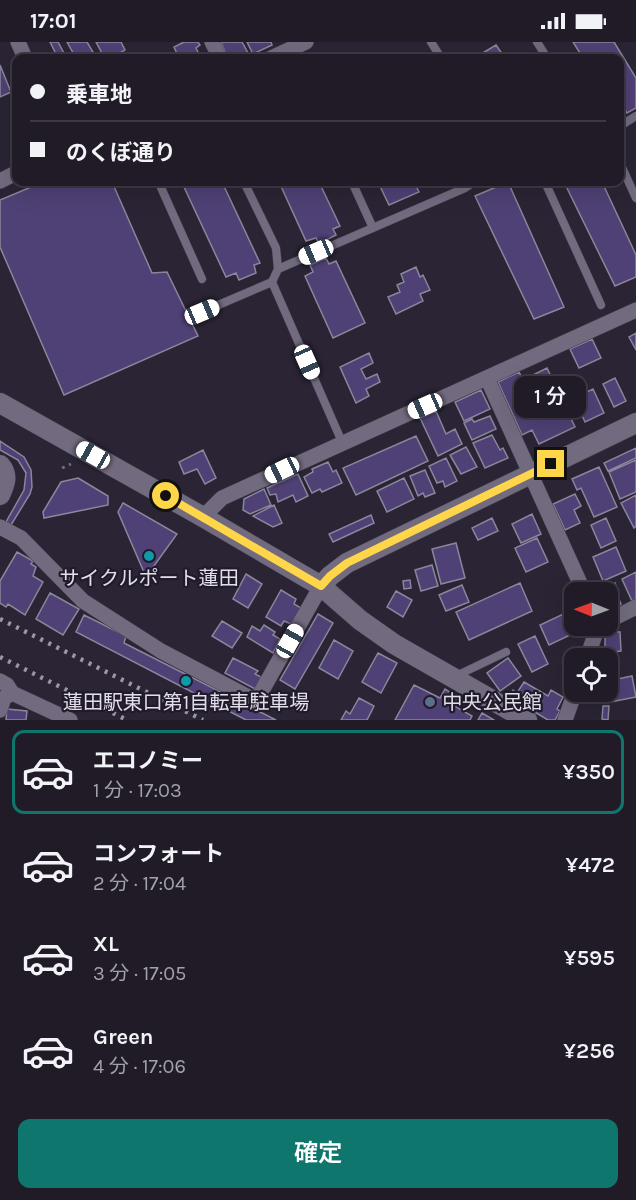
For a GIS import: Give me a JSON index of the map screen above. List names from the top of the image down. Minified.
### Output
{"places":["サイクルポート蓮田","蓮田駅東口第1自転車駐車場","中央公民館"],"north":"left","page":{"status":"17:01","banner":["乗車地","のくぼ通り"],"bubble":"1 分","list":[{"name":"エコノミー","note":"1 分 · 17:03","value":"¥350"},{"name":"コンフォート","note":"2 分 · 17:04","value":"¥472"},{"name":"XL","note":"3 分 · 17:05","value":"¥595"},{"name":"Green","note":"4 分 · 17:06","value":"¥256"}],"buttons":"確定"}}
